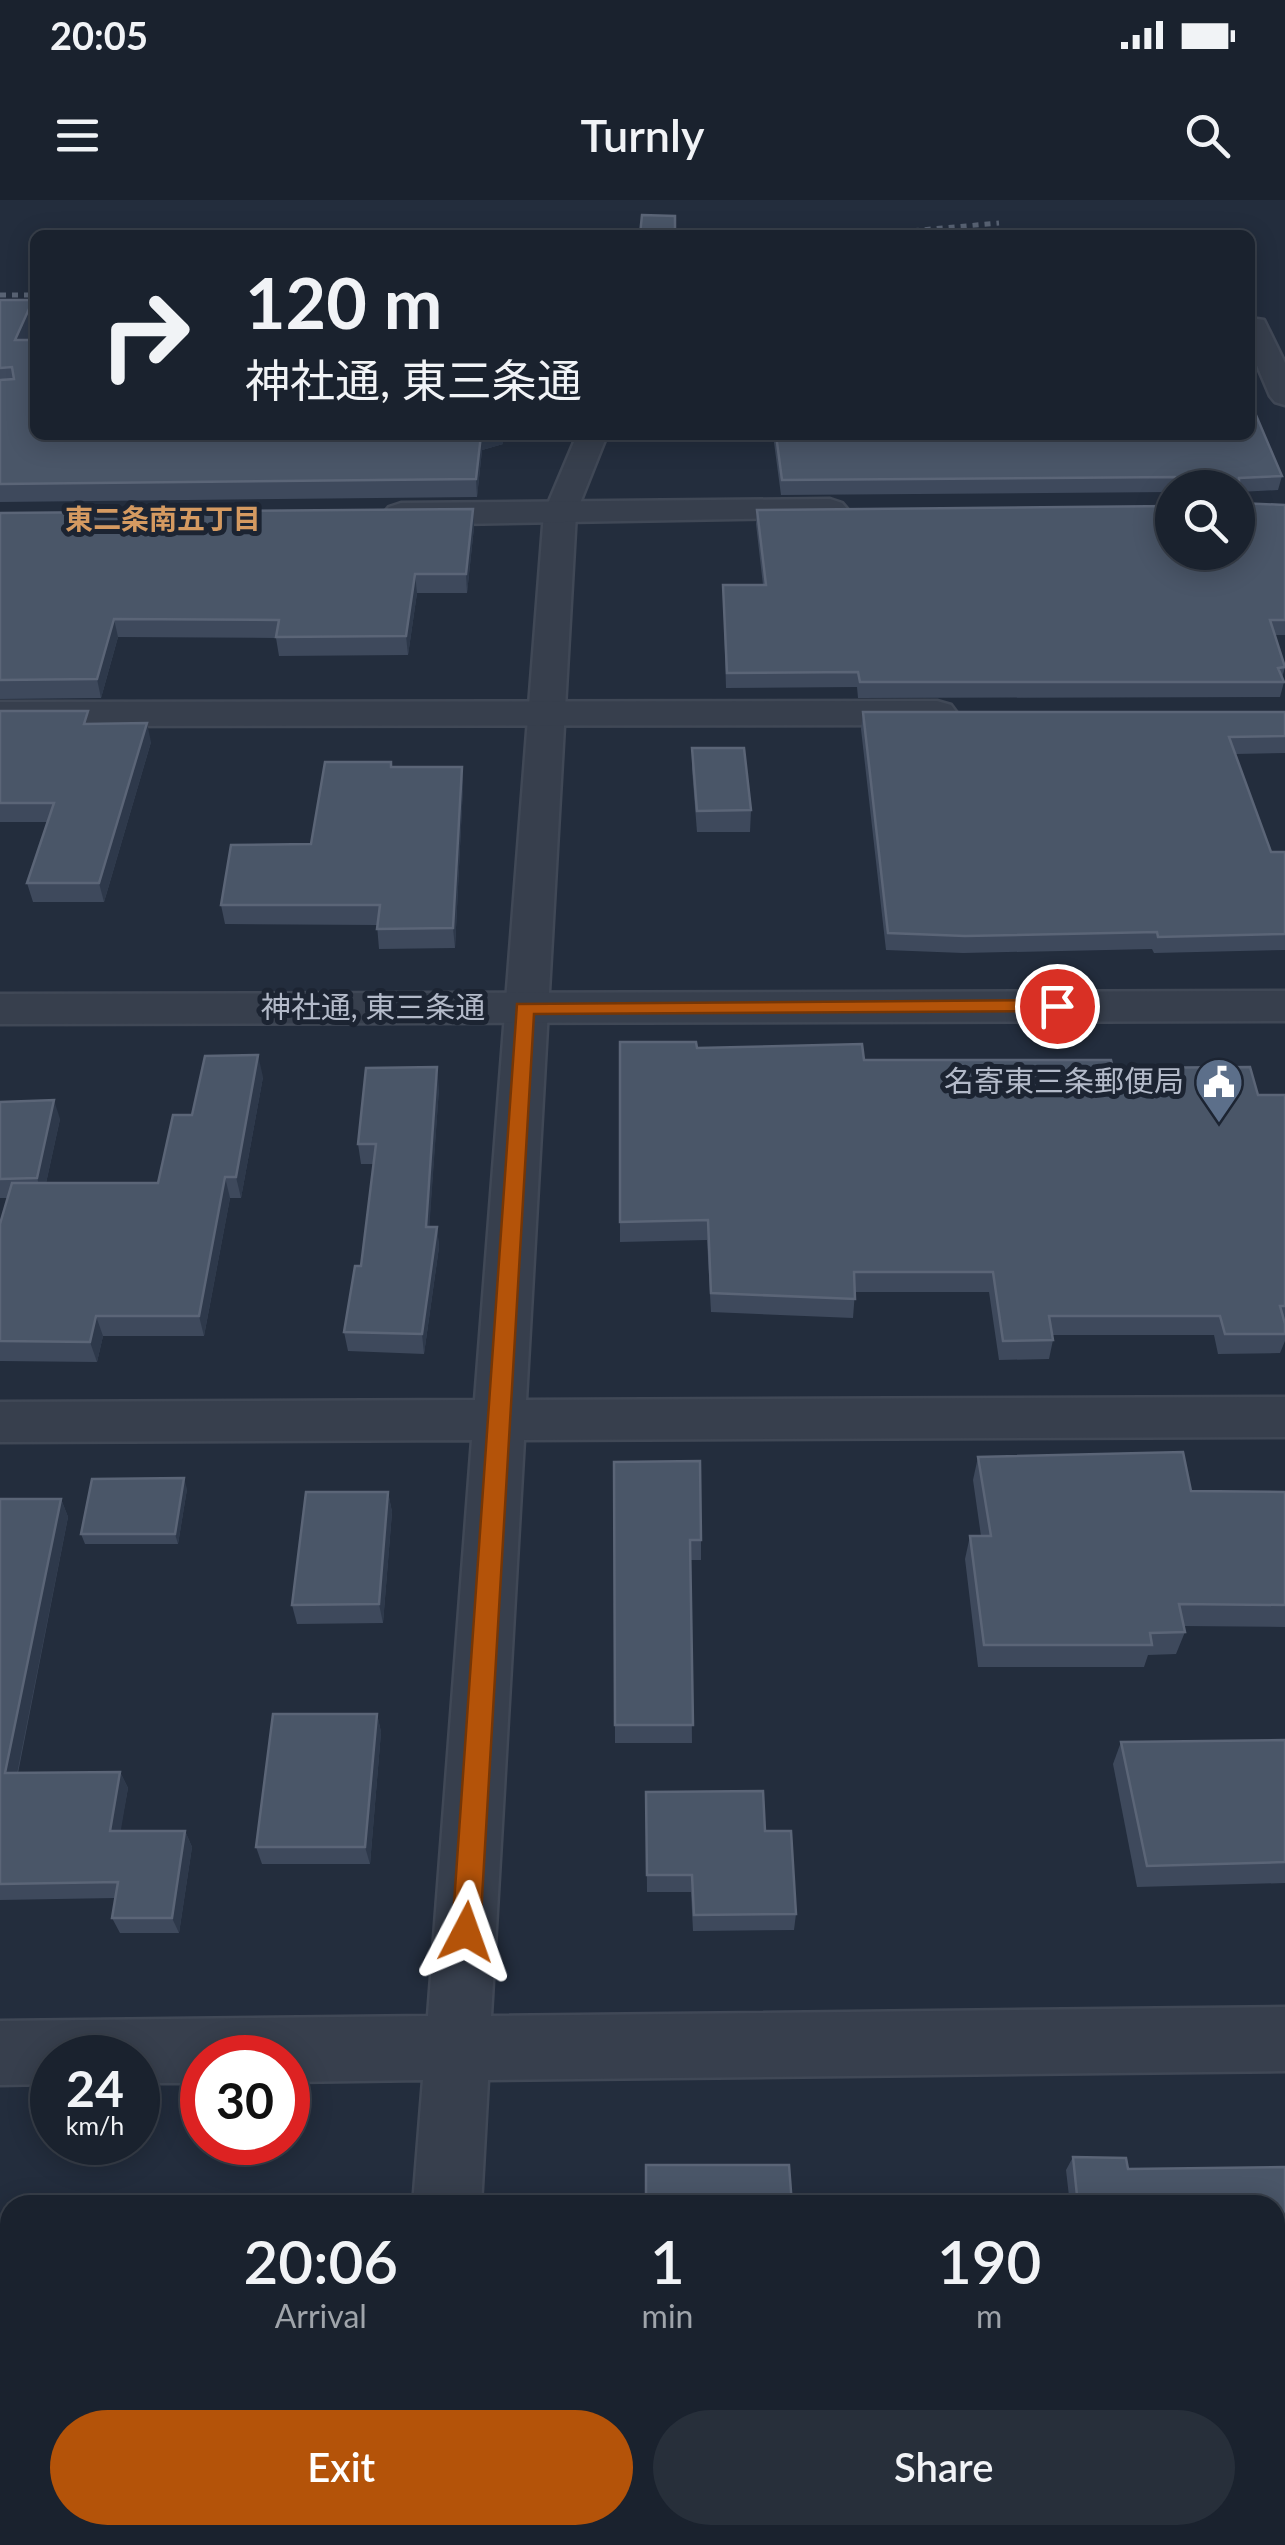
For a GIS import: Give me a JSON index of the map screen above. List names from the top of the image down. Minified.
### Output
{"streets":{"street":["神社通, 東三条通"]},"districts":["東二条南五丁目"],"places":{"public building":["名寄東三条郵便局"]},"page":{"status":"20:05","header":"Turnly","turn":["120 m","神社通, 東三条通"],"speed":"24 km/h","limit":"30","eta":["20:06","Arrival","1","min","190","m"],"buttons":["Exit","Share"]}}
